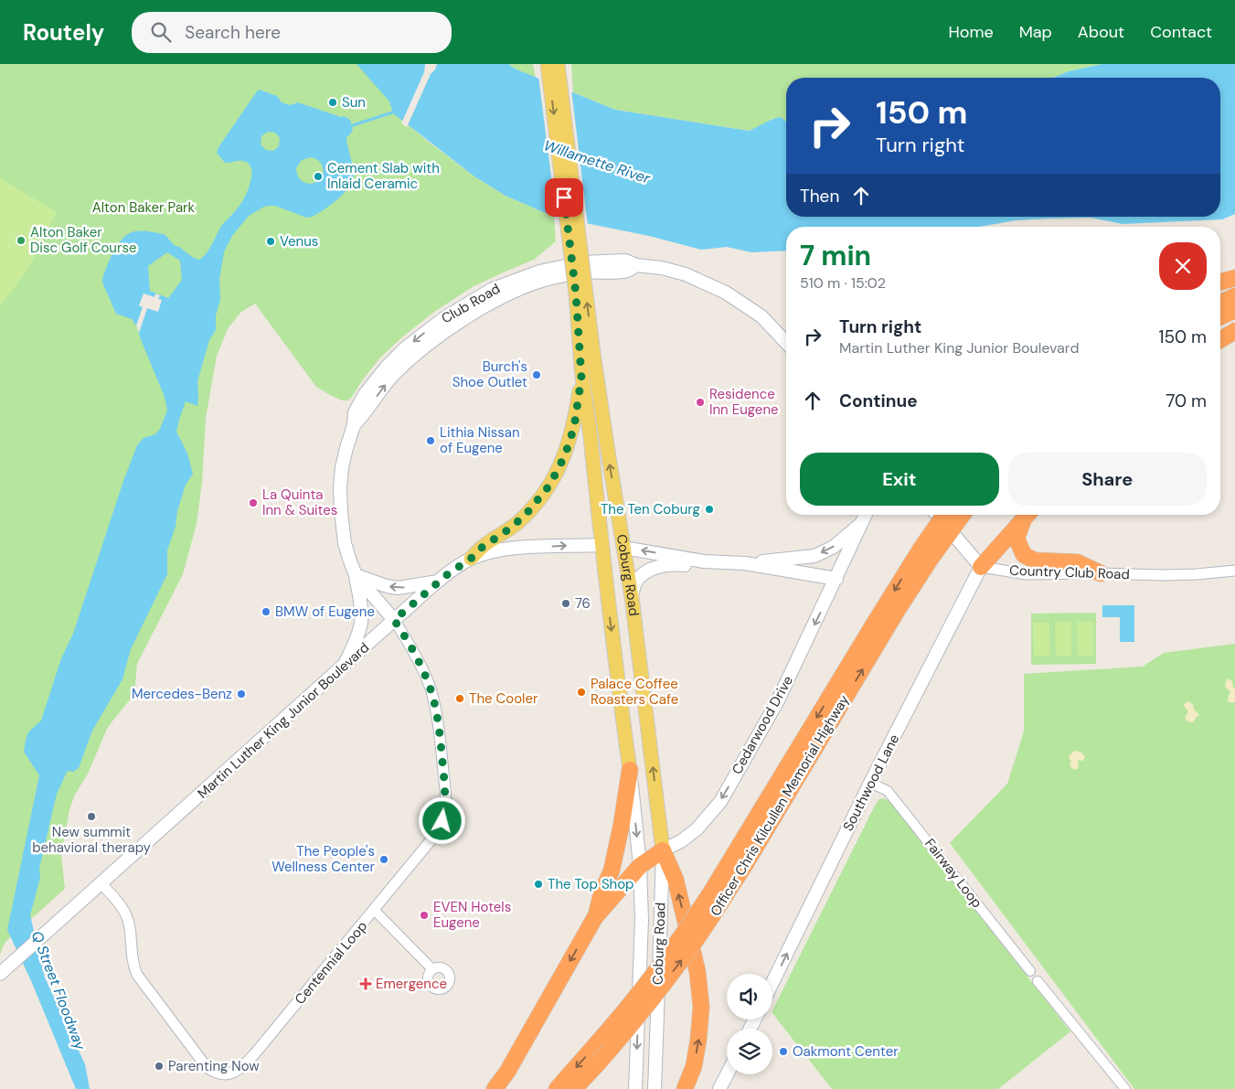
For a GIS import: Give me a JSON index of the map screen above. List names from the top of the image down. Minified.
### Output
{"streets":{"highway":["Officer Chris Kilcullen Memorial Highway"],"main road":["Club Road","Coburg Road","Martin Luther King Junior Boulevard","Cedarwood Drive","Southwood Lane"],"street":["Country Club Road","Fairway Loop","Centennial Loop"]},"crossings":[["Club Road","Martin Luther King Junior Boulevard"],["Club Road","Centennial Loop"],["Country Club Road","Southwood Lane"],["Coburg Road","Martin Luther King Junior Boulevard"],["Coburg Road","Cedarwood Drive"],["Martin Luther King Junior Boulevard","Centennial Loop"],["Southwood Lane","Fairway Loop"]],"one_way":["Cedarwood Drive","Southwood Lane"],"water":["Willamette River","Q Street Floodway"],"parks":["Alton Baker Park"],"places":{"other":["Sun","Cement Slab with Inlaid Ceramic","Alton Baker Disc Golf Course","Venus","Burch's Shoe Outlet","Residence Inn Eugene","Lithia Nissan of Eugene","La Quinta Inn & Suites","The Ten Coburg","76","BMW of Eugene","Palace Coffee Roasters Cafe","Mercedes-Benz","The Cooler","New summit behavioral therapy","The People's Wellness Center","The Top Shop","EVEN Hotels Eugene","Oakmont Center","Parenting Now"],"health":["Emergence"]},"page":{"header":"Routely","search":"Search here","nav":["Home","Map","About","Contact"],"turn":["150 m","Turn right"],"then":"Then","heading":["7 min","510 m · 15:02"],"list":[{"name":"Turn right","note":"Martin Luther King Junior Boulevard","value":"150 m"},{"name":"Continue","value":"70 m"}],"buttons":["Exit","Share"]}}
